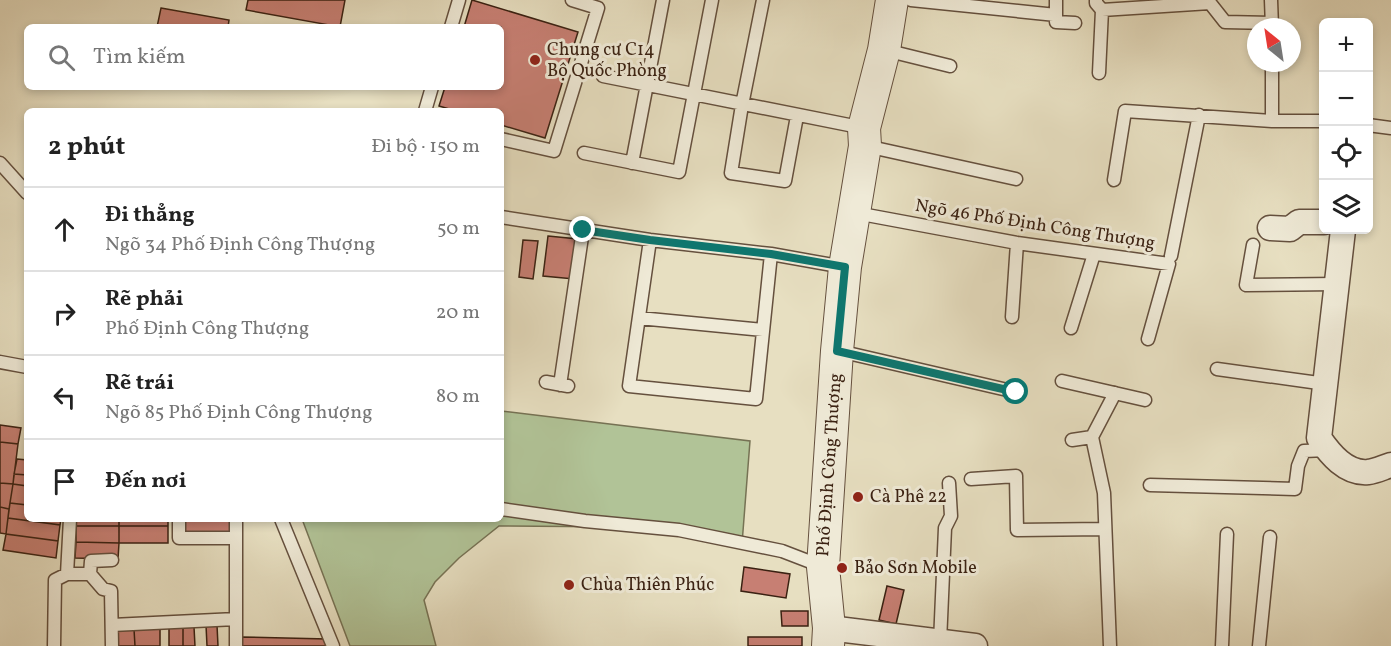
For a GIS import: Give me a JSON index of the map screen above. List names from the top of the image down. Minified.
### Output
{"streets":{"street":["Phố Định Công Thượng"],"lane":["Ngõ 46 Phố Định Công Thượng"]},"crossings":[["Ngõ 46 Phố Định Công Thượng","Phố Định Công Thượng"]],"places":["Chung cư C14 Bộ Quốc Phòng","Cà Phê 22","Bảo Sơn Mobile","Chùa Thiên Phúc"],"north":"top left","page":{"map_buttons":["+","−"],"search":"Tìm kiếm","heading":["2 phút","Đi bộ · 150 m"],"list":[["Đi thẳng","Ngõ 34 Phố Định Công Thượng","50 m"],["Rẽ phải","Phố Định Công Thượng","20 m"],["Rẽ trái","Ngõ 85 Phố Định Công Thượng","80 m"],"Đến nơi"]}}
